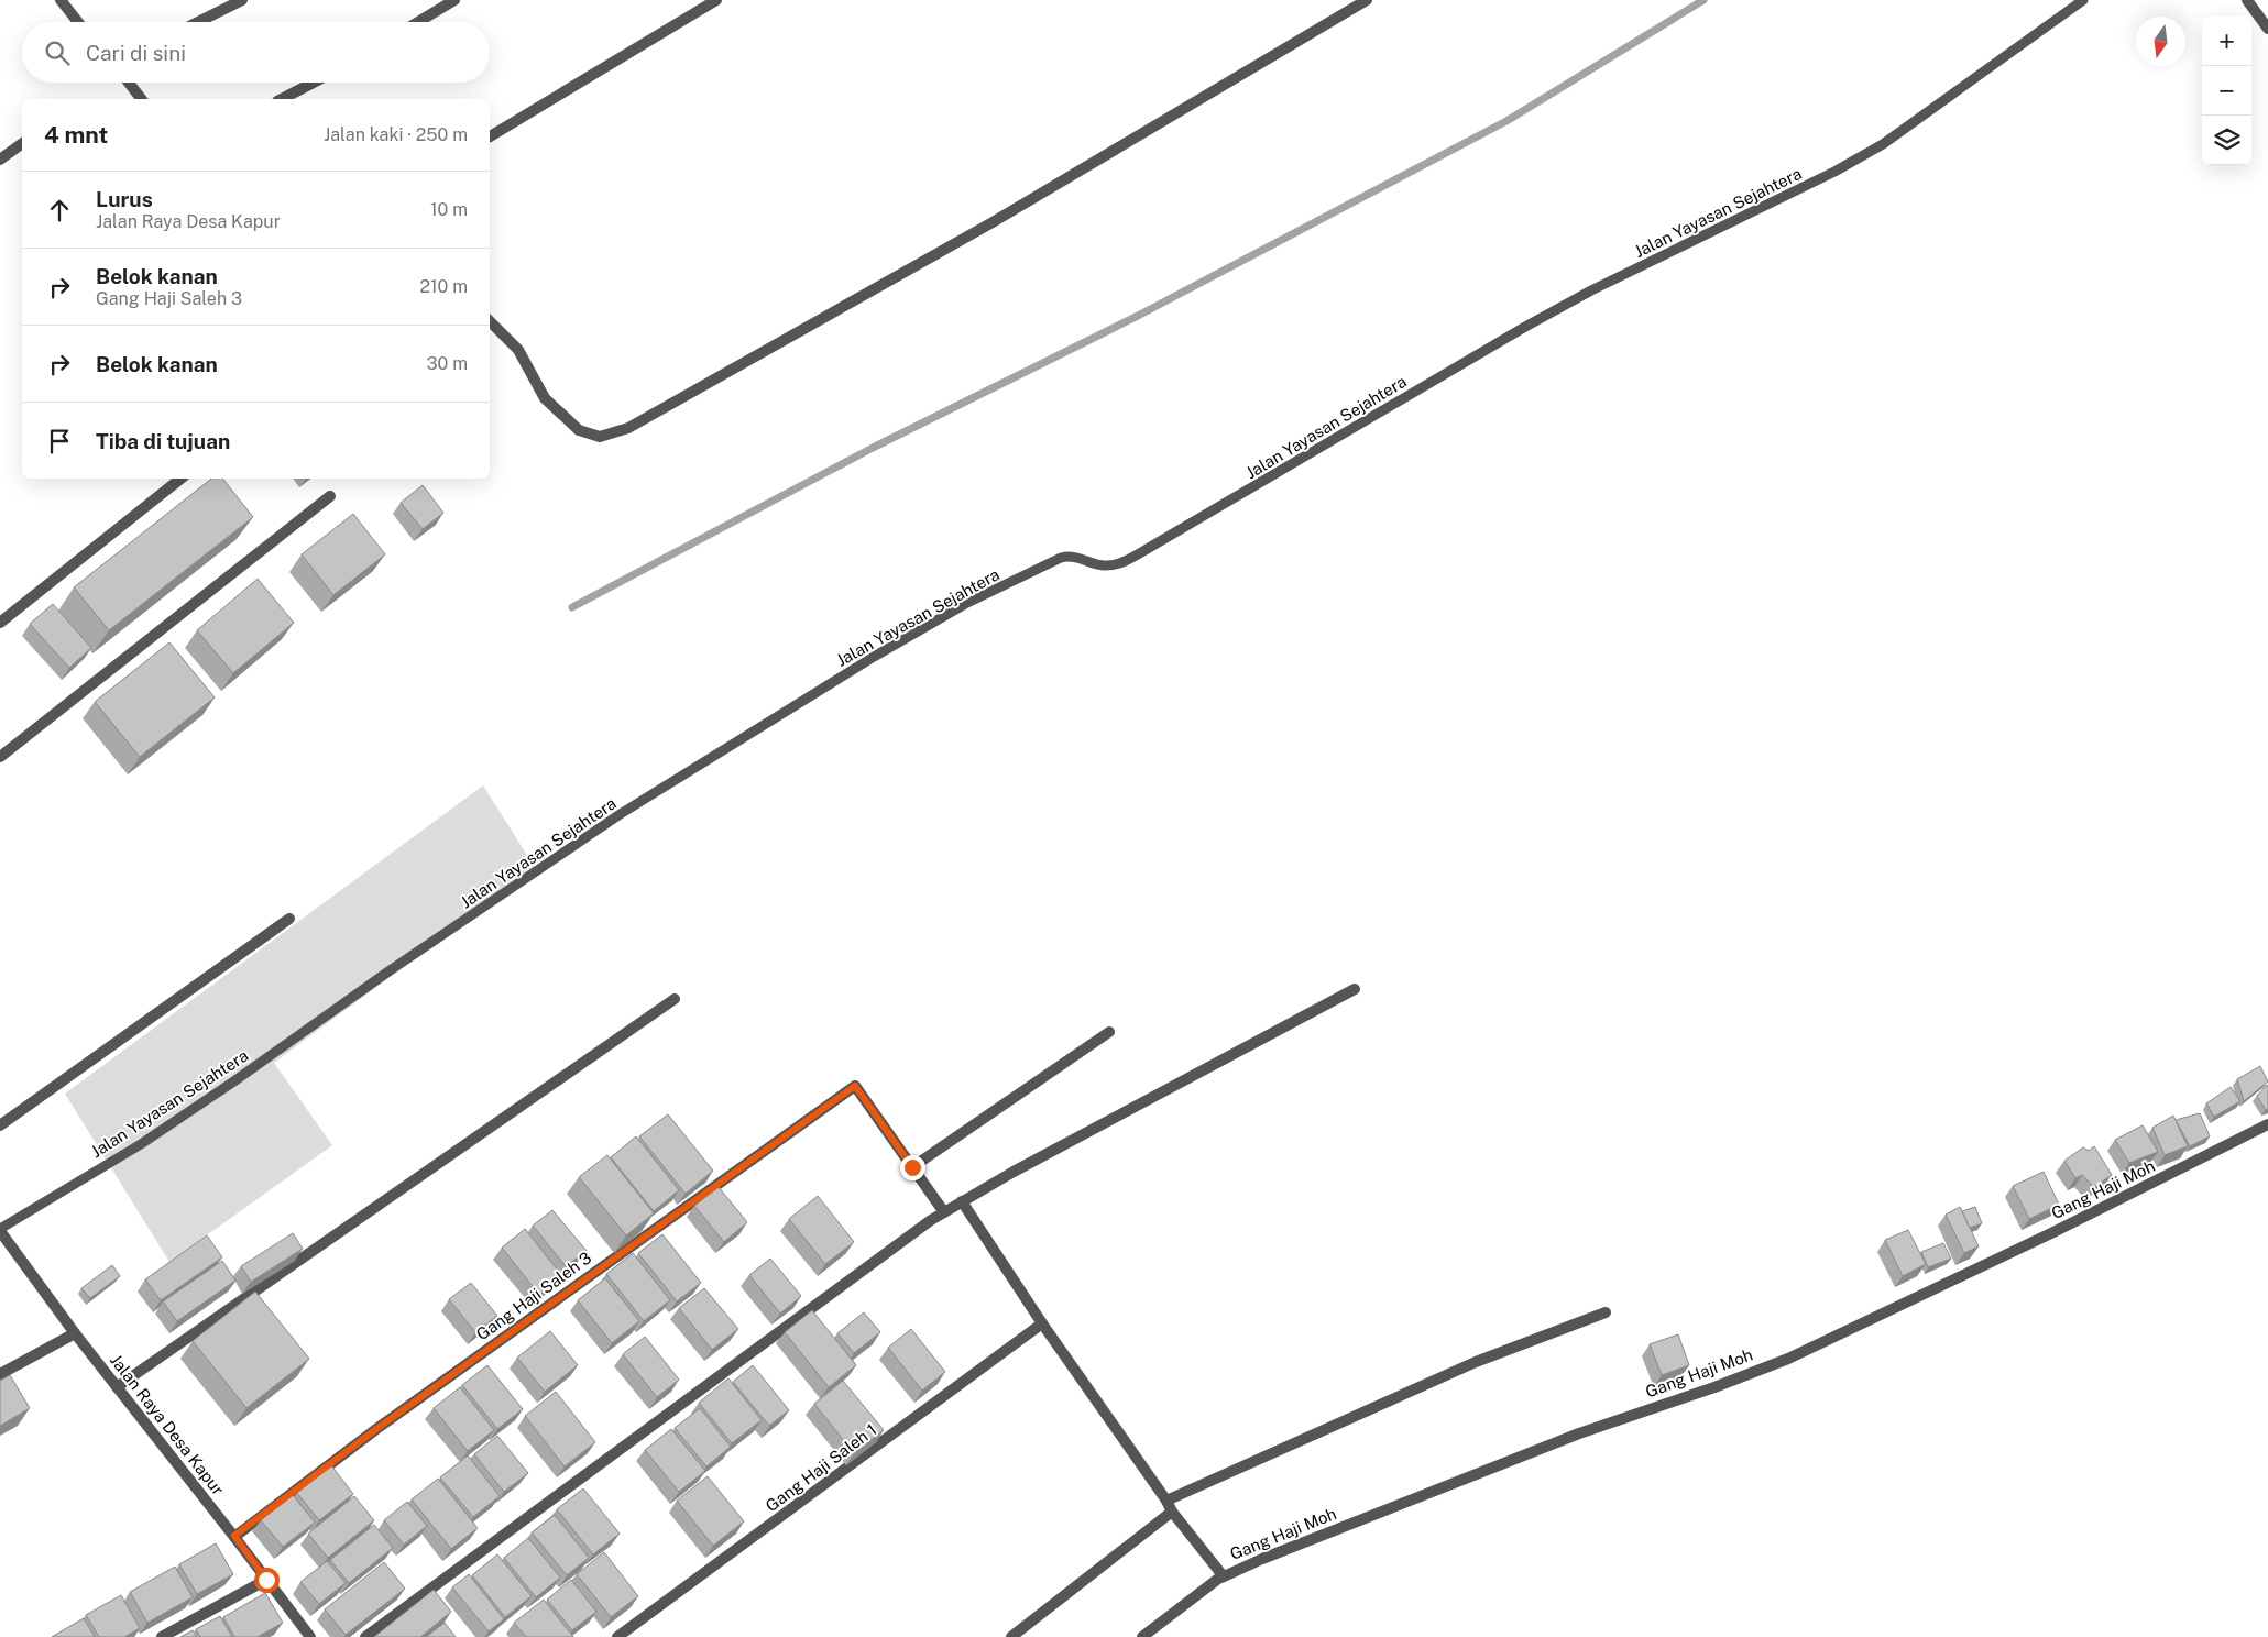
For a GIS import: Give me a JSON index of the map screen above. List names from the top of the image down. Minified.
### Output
{"streets":{"street":["Gang Haji Moh","Gang Haji Saleh 3","Jalan Raya Desa Kapur","Gang Haji Saleh 1"],"lane":["Jalan Yayasan Sejahtera"]},"crossings":[["Jalan Yayasan Sejahtera","Jalan Raya Desa Kapur"],["Gang Haji Saleh 3","Jalan Raya Desa Kapur"]],"north":"bottom","page":{"map_buttons":["+","−"],"search":"Cari di sini","heading":["4 mnt","Jalan kaki · 250 m"],"list":[["Lurus","Jalan Raya Desa Kapur","10 m"],["Belok kanan","Gang Haji Saleh 3","210 m"],["Belok kanan","30 m"],"Tiba di tujuan"]}}
